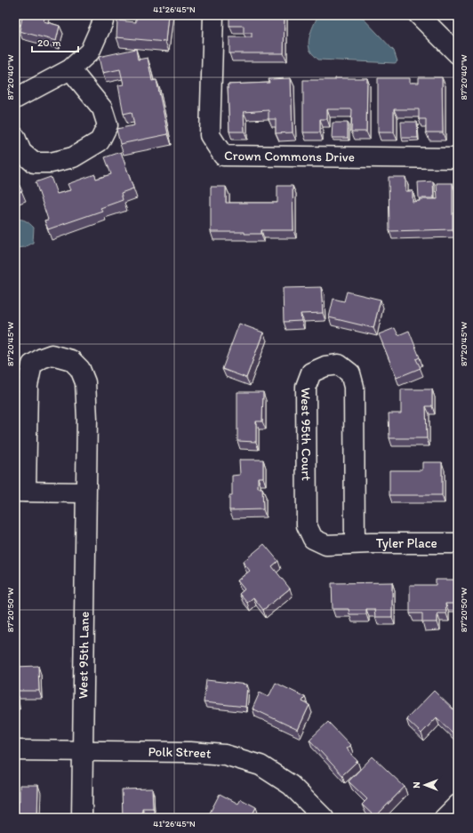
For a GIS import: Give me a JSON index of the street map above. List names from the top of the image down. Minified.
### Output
{"streets":{"street":["Crown Commons Drive","West 95th Court","Tyler Place","West 95th Lane","Polk Street"]},"crossings":[["West 95th Court","Tyler Place"],["West 95th Lane","Polk Street"]],"scale_bar":"20 m","north":"left","coordinates":["41°26'45\"N","87°20'40\"W","87°20'45\"W","87°20'50\"W"]}
